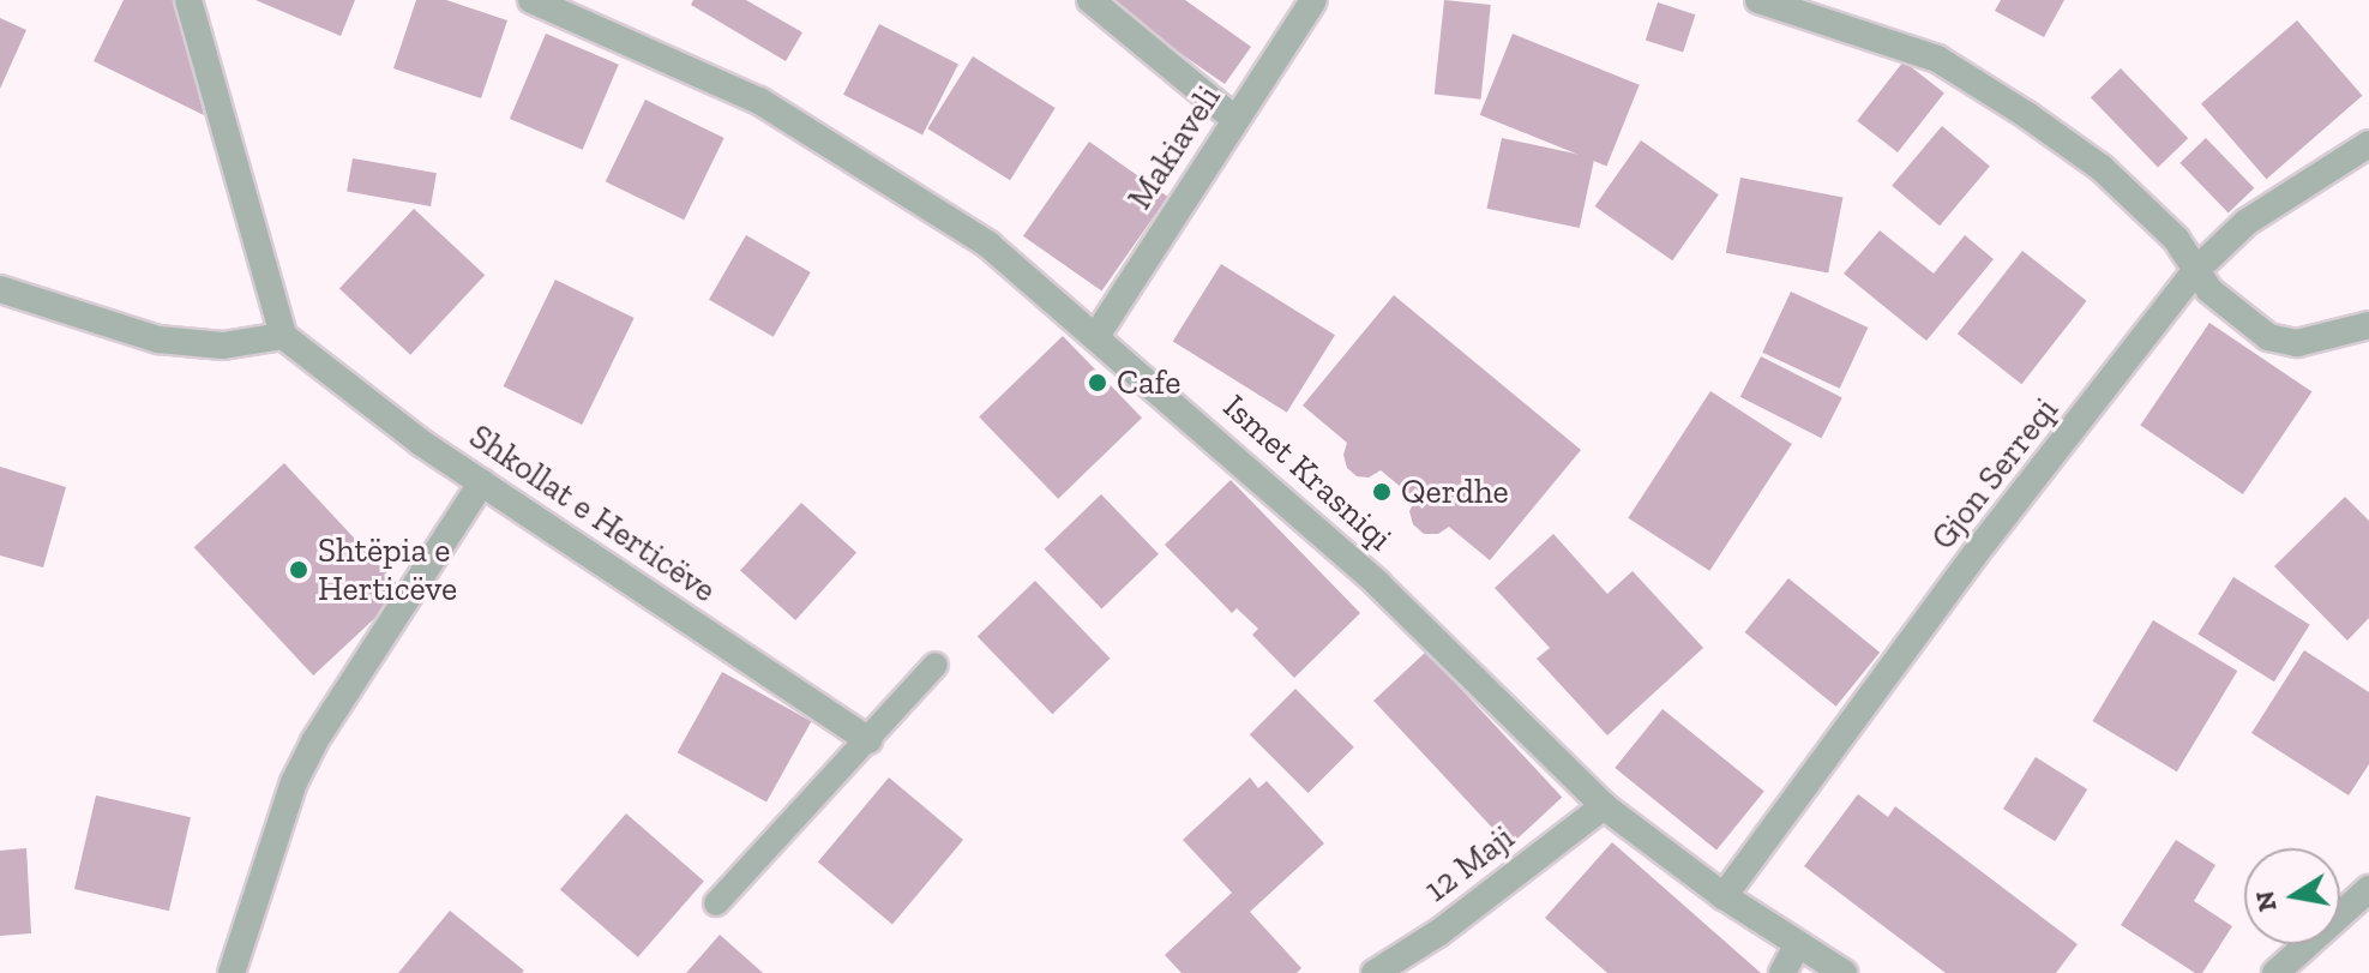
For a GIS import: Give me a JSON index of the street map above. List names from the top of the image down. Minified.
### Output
{"streets":{"street":["Makiaveli","Ismet Krasniqi","Gjon Serreqi","Shkollat e Herticëve","12 Maji"]},"crossings":[["Makiaveli","Ismet Krasniqi"],["Ismet Krasniqi","Gjon Serreqi"],["Ismet Krasniqi","12 Maji"]],"places":["Cafe","Qerdhe","Shtëpia e Herticëve"],"north":"left"}
